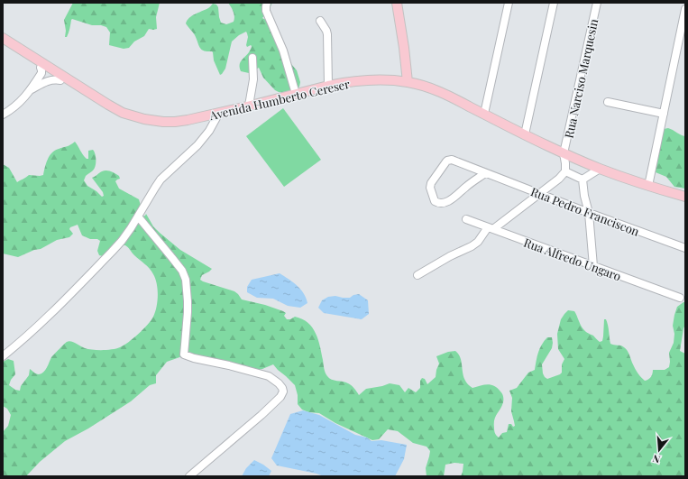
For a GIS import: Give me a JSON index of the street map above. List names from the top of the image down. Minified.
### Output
{"streets":{"main road":["Avenida Humberto Cereser"],"street":["Rua Narciso Marquesin","Rua Pedro Franciscon","Rua Alfredo Ungaro"]},"crossings":[["Rua Narciso Marquesin","Avenida Humberto Cereser"]],"north":"bottom"}
